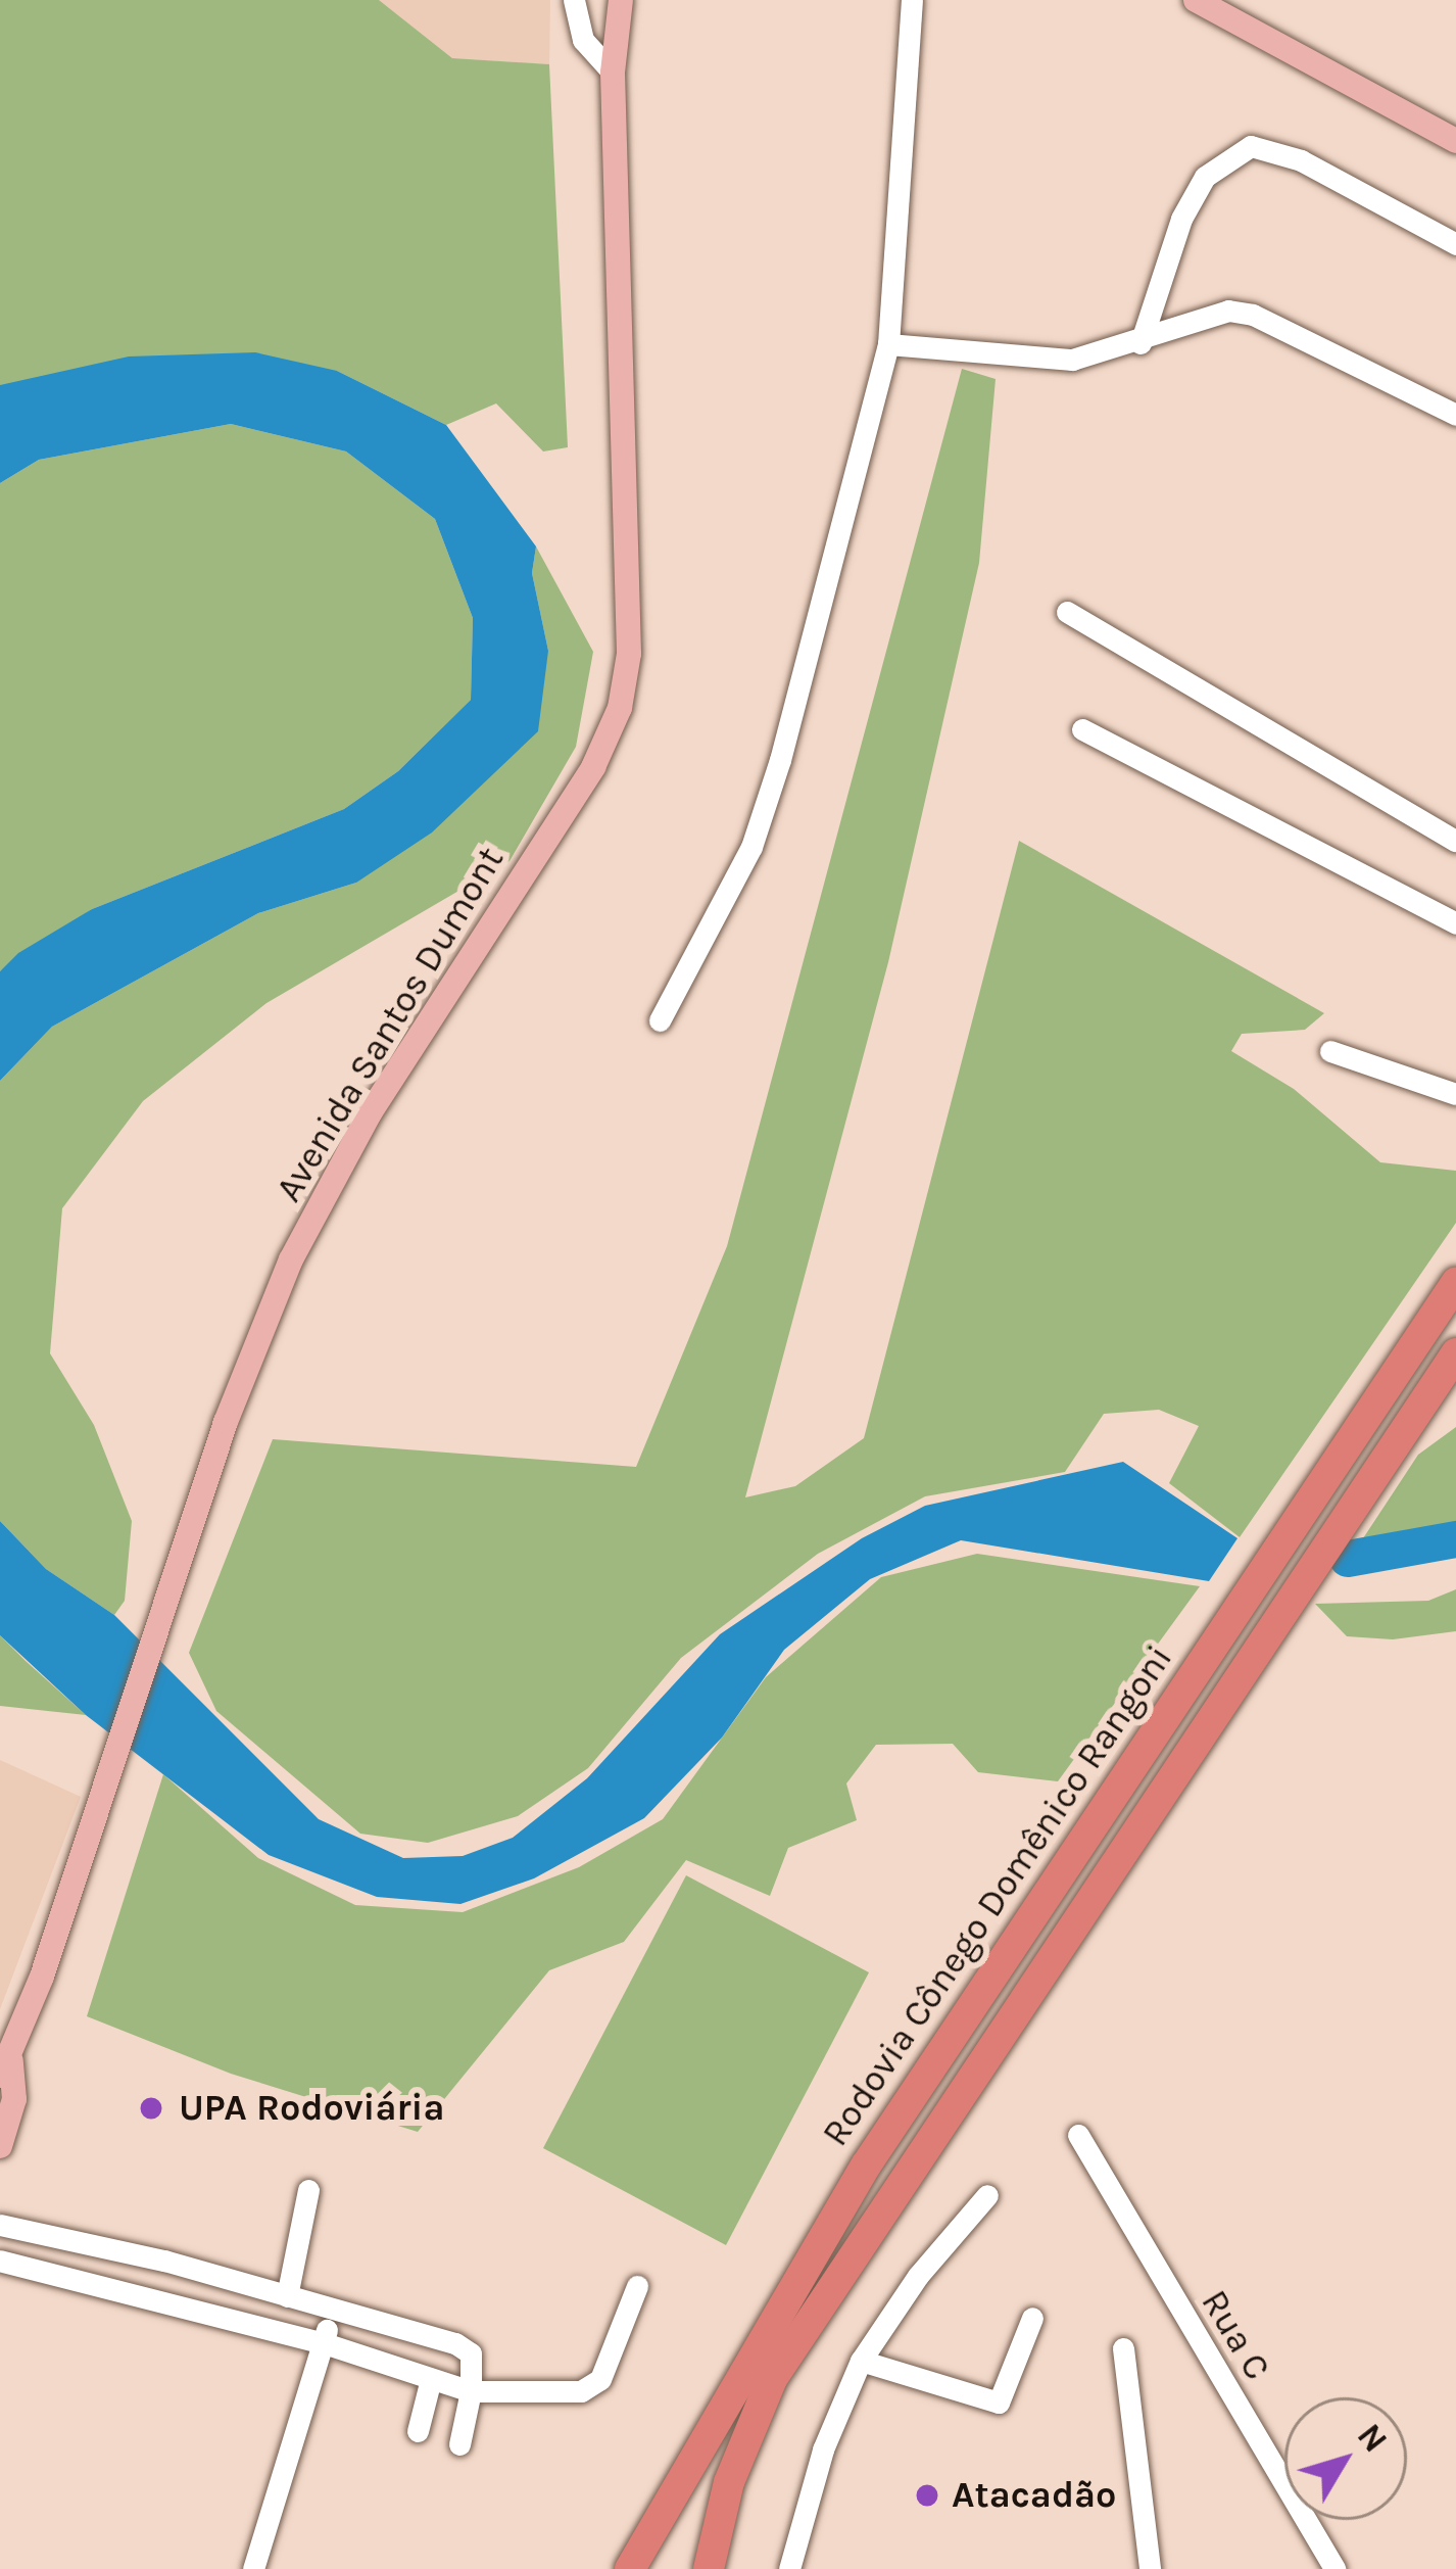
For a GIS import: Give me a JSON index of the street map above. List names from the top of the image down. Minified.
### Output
{"streets":{"highway":["Rodovia Cônego Domênico Rangoni"],"main road":["Avenida Santos Dumont"],"street":["Rua C"]},"places":["UPA Rodoviária","Atacadão"],"north":"top right"}
